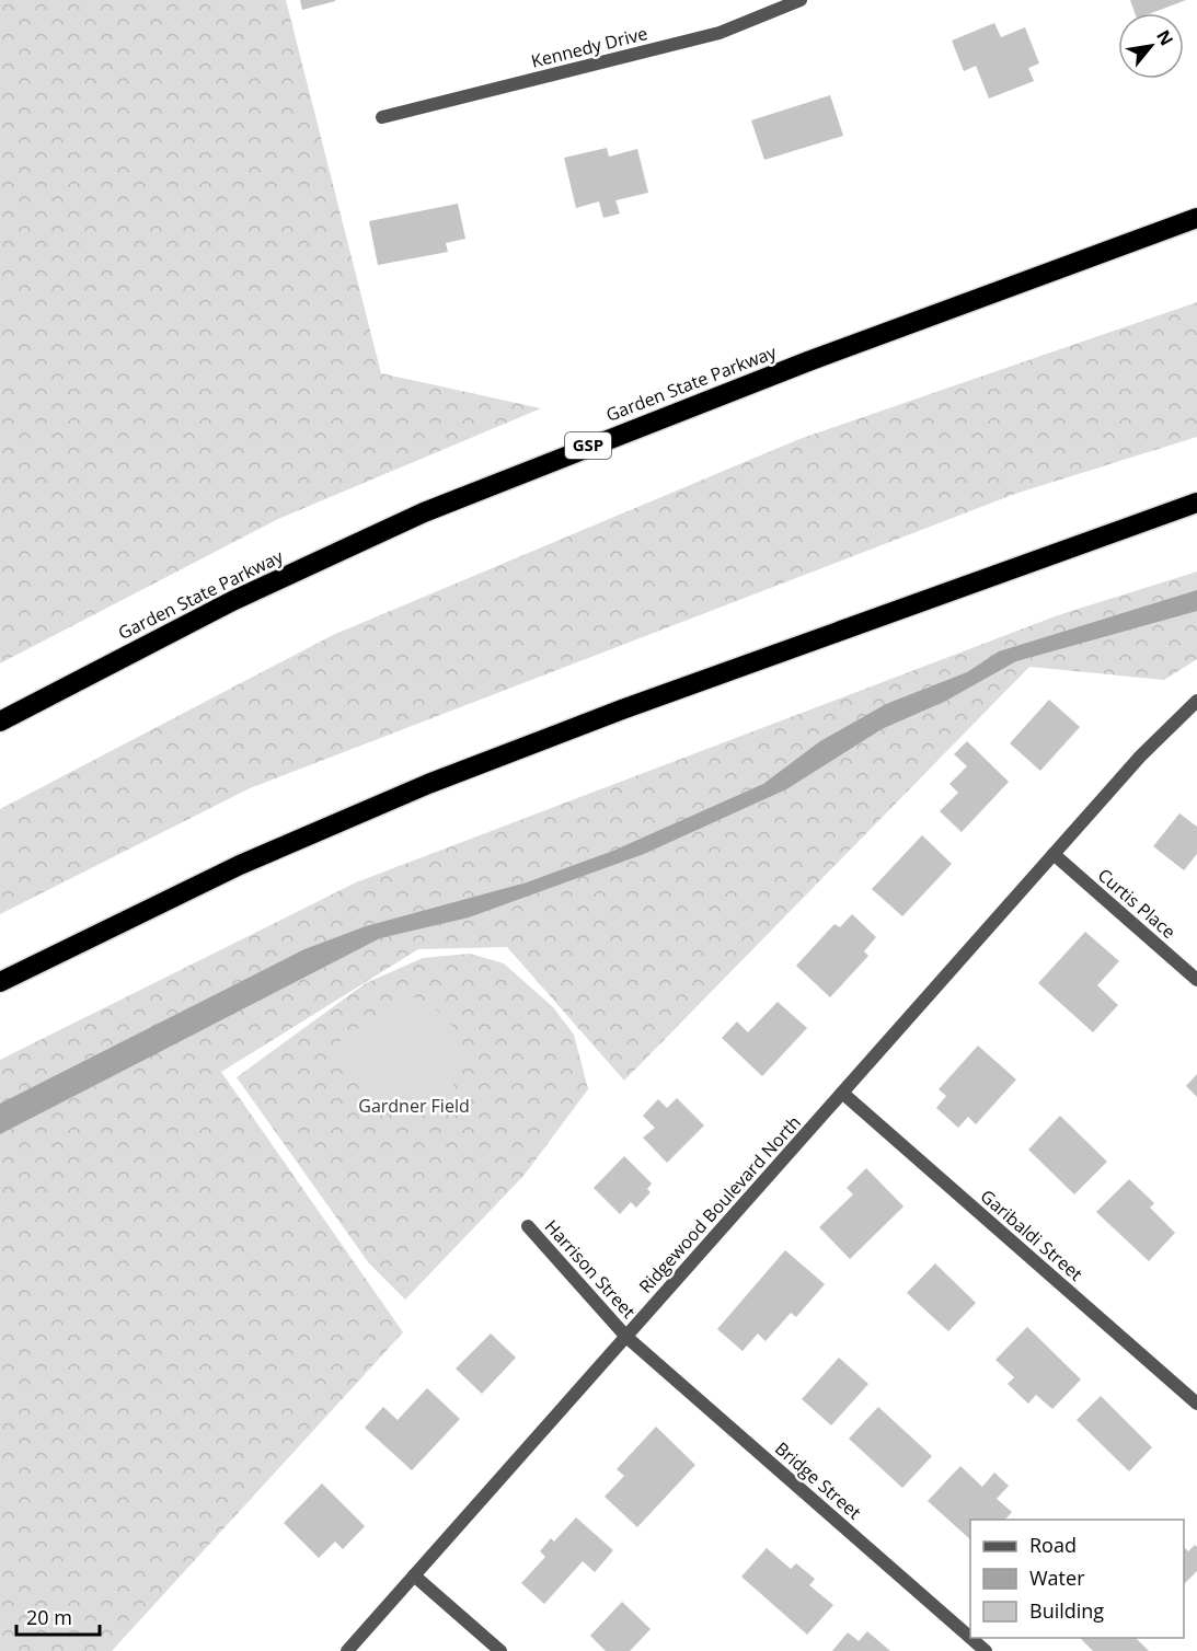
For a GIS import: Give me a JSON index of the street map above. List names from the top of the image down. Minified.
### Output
{"streets":{"highway":["Garden State Parkway","GSP"],"street":["Kennedy Drive","Curtis Place","Ridgewood Boulevard North","Garibaldi Street","Harrison Street","Bridge Street"]},"crossings":[["Curtis Place","Ridgewood Boulevard North"],["Ridgewood Boulevard North","Garibaldi Street"],["Ridgewood Boulevard North","Harrison Street"],["Ridgewood Boulevard North","Bridge Street"],["Harrison Street","Bridge Street"]],"parks":["Gardner Field"],"legend":["Road","Water","Building"],"scale_bar":"20 m","north":"top right"}
